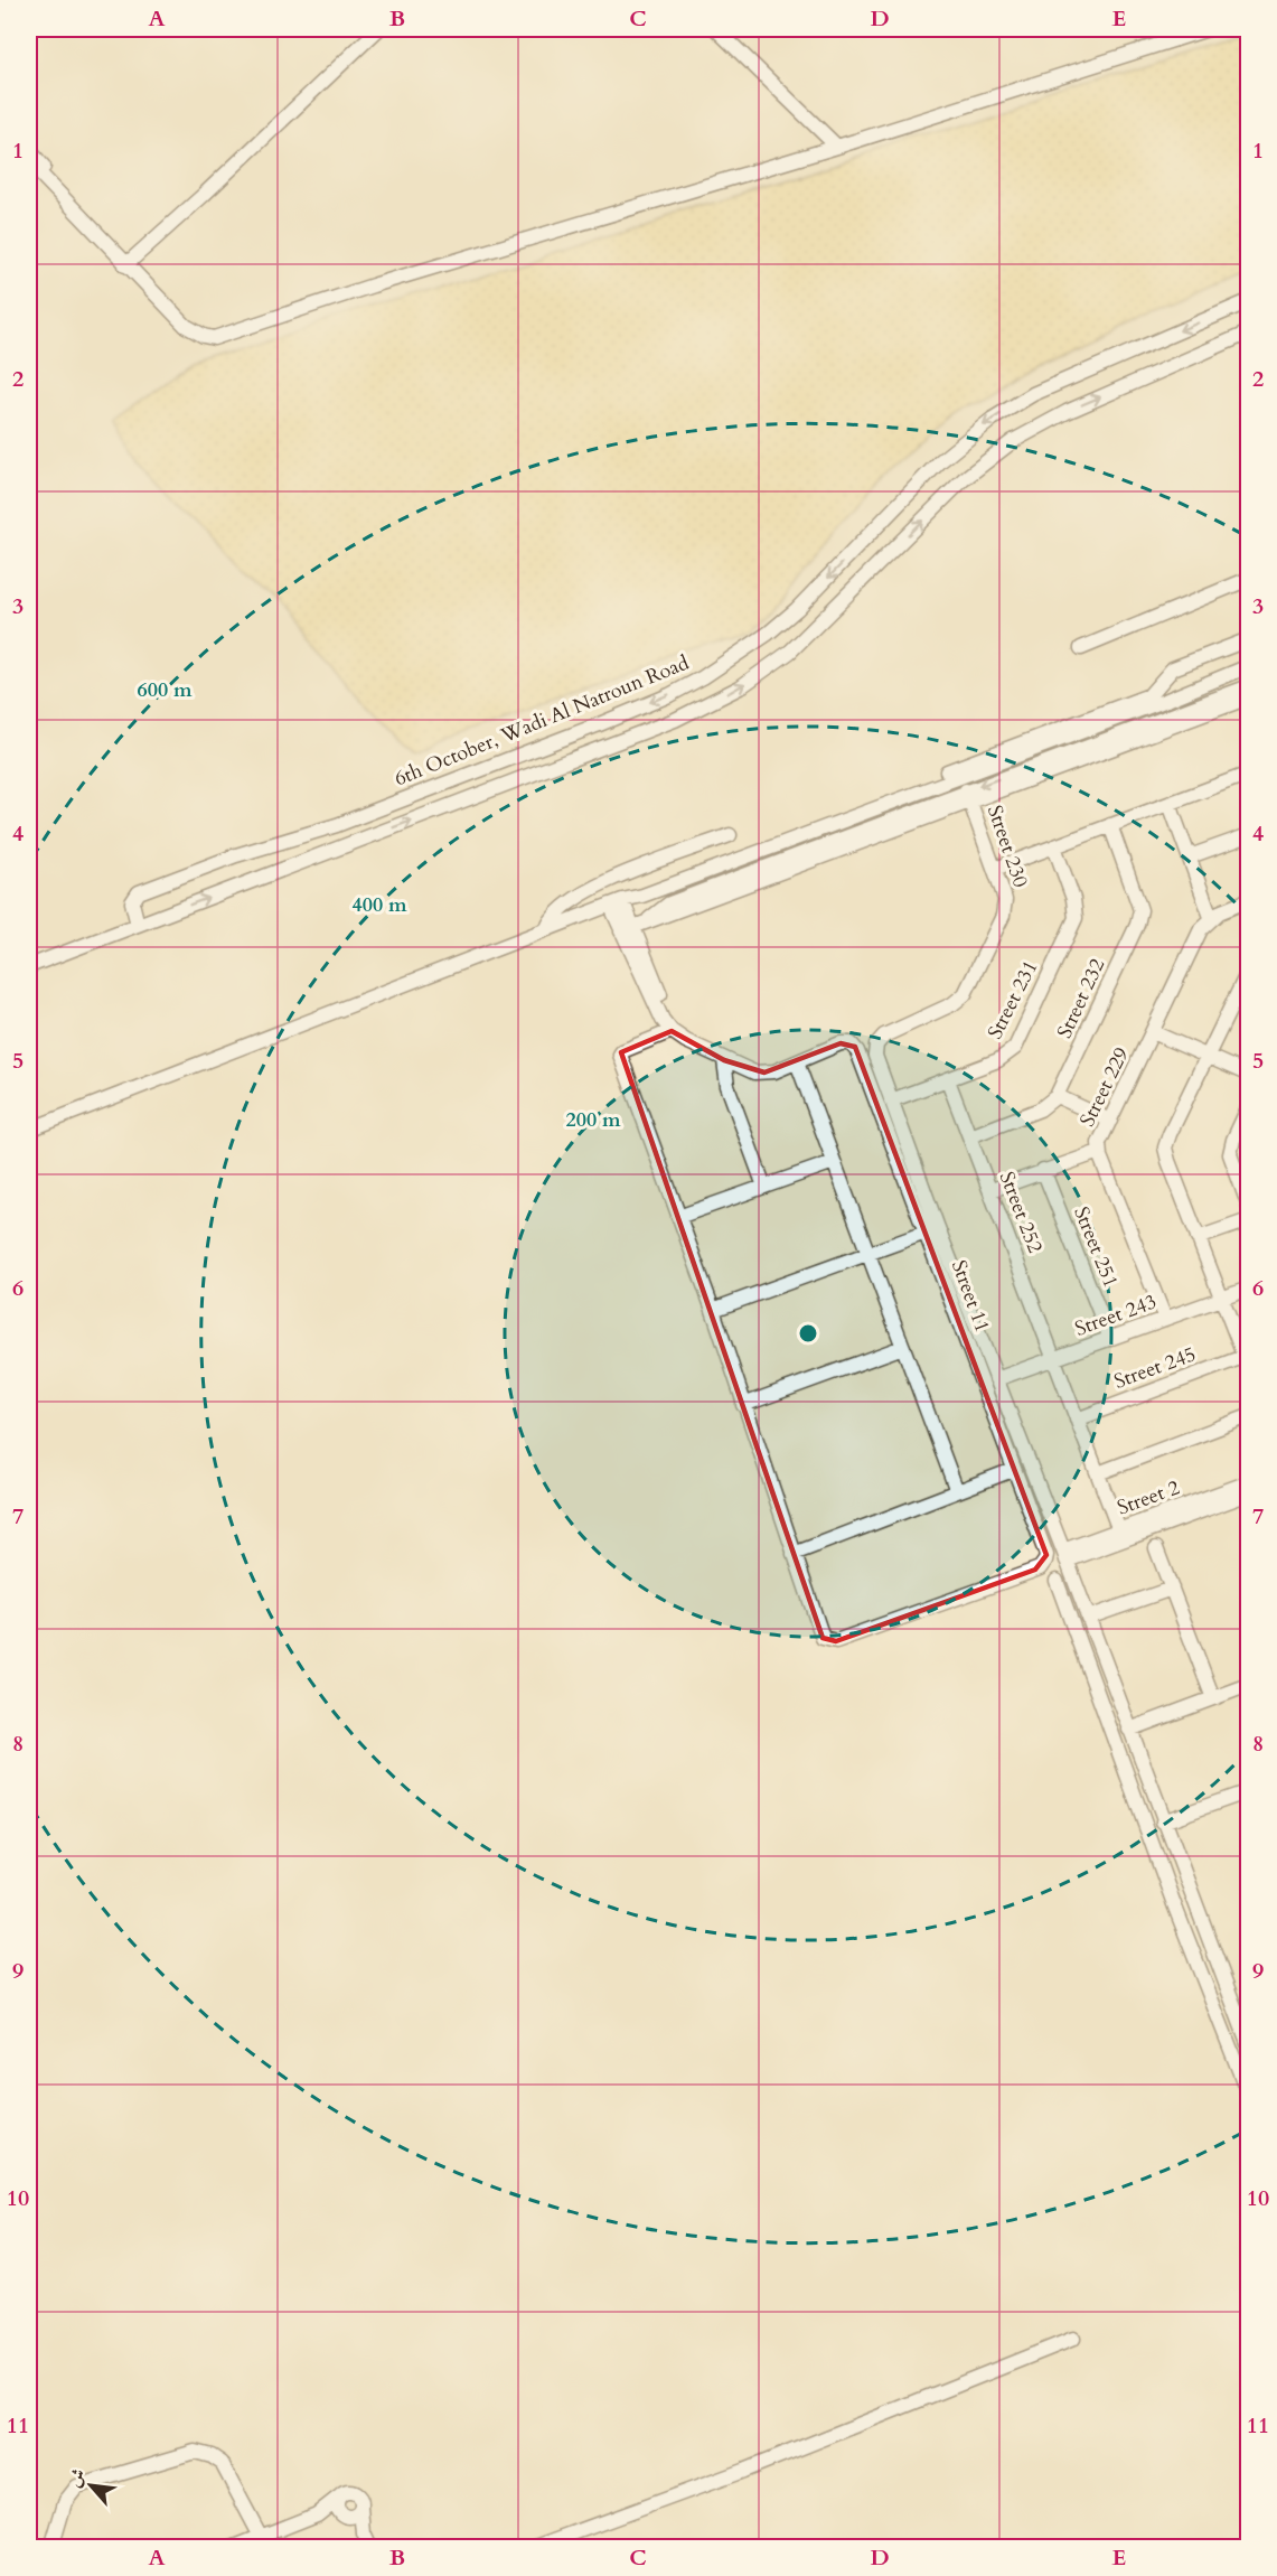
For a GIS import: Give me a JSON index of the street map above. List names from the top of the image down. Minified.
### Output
{"streets":{"street":["6th October, Wadi Al Natroun Road","Street 230","Street 232","Street 231","Street 229","Street 252","Street 251","Street 11","Street 243","Street 245","Street 2"]},"crossings":[["Street 230","Street 11"],["Street 231","Street 252"],["Street 231","Street 11"],["Street 229","Street 243"],["Street 252","Street 243"],["Street 252","Street 245"],["Street 252","Street 2"],["Street 251","Street 243"],["Street 11","Street 243"],["Street 11","Street 2"]],"north":"top left","grid":{"columns":["A","B","C","D","E"],"rows":["1","2","3","4","5","6","7","8","9","10","11"]},"rings":["600 m","400 m","200 m"]}
